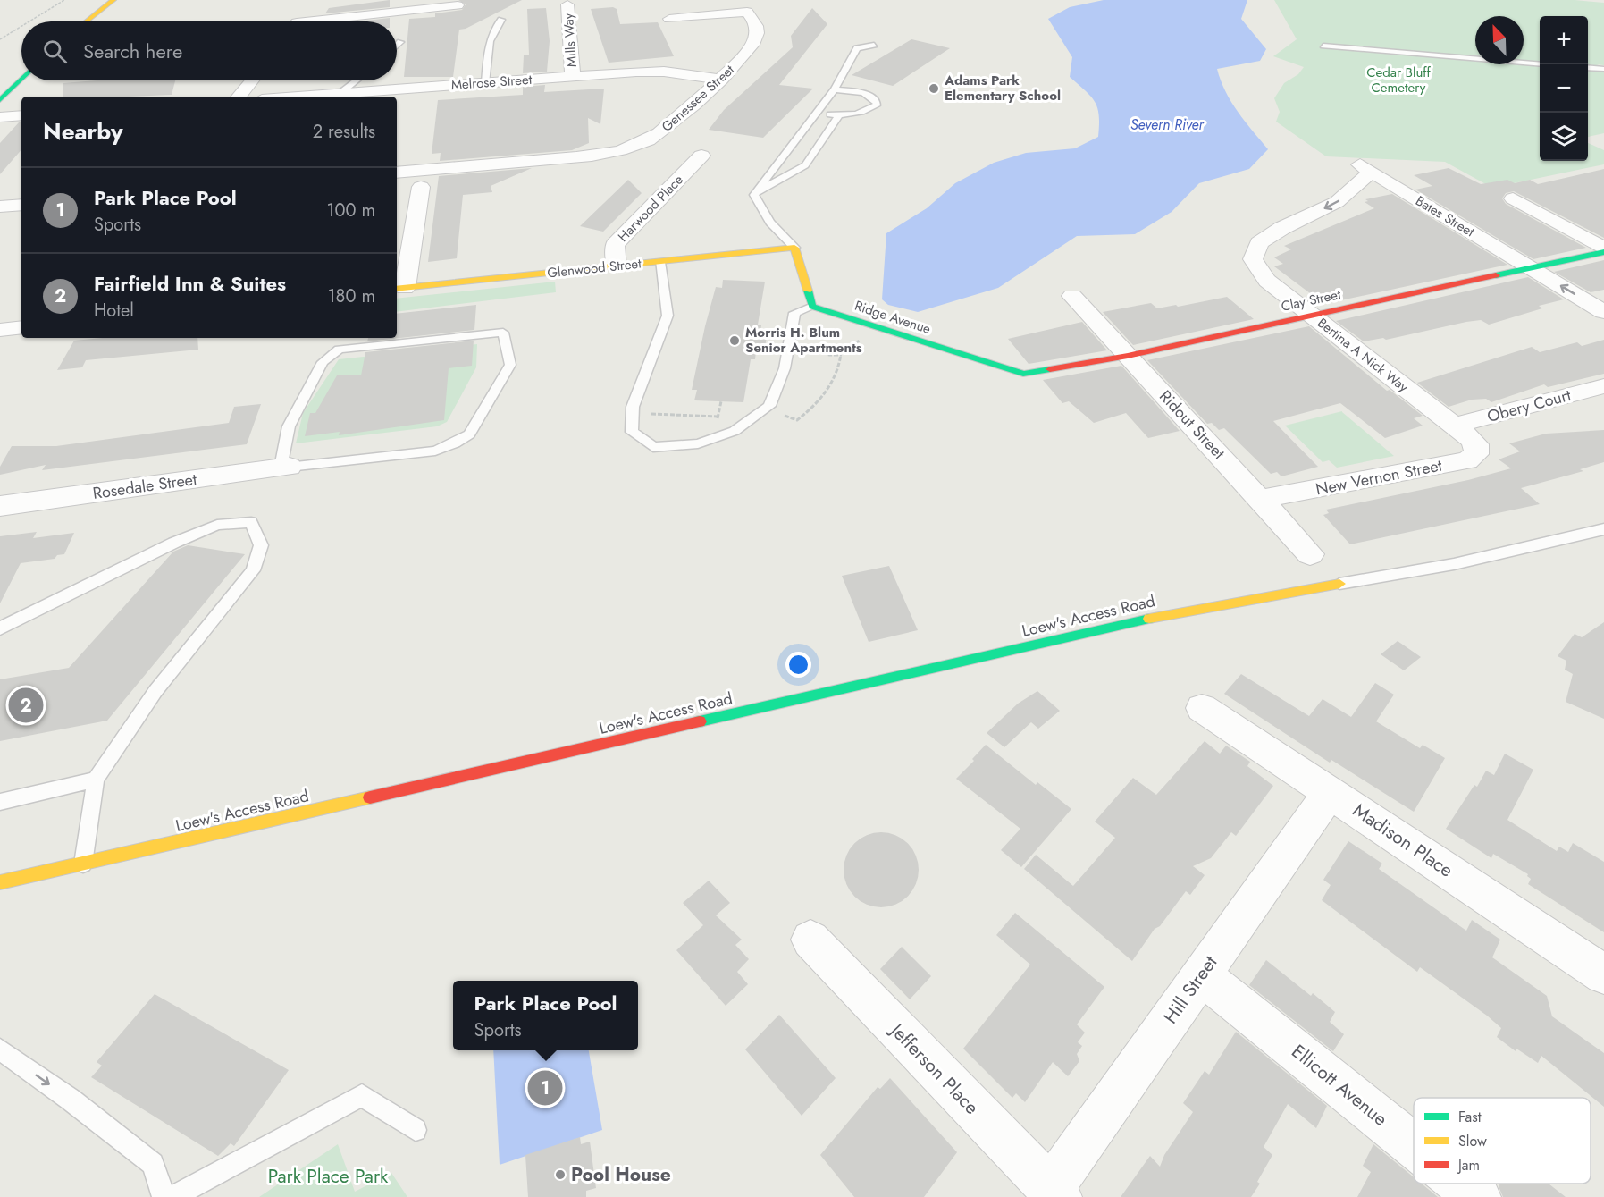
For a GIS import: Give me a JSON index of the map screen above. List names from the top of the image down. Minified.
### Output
{"streets":{"street":["Mills Way","Melrose Street","Genessee Street","Harwood Place","Bates Street","Glenwood Street","Clay Street","Ridge Avenue","Bertina A Nick Way","Obery Court","Ridout Street","New Vernon Street","Rosedale Street","Loew's Access Road","Madison Place","Hill Street","Jefferson Place","Ellicott Avenue"]},"crossings":[["Mills Way","Melrose Street"],["Melrose Street","Genessee Street"],["Harwood Place","Glenwood Street"],["Bates Street","Clay Street"],["Bates Street","Bertina A Nick Way"],["Clay Street","Ridge Avenue"],["Clay Street","Bertina A Nick Way"],["Clay Street","Ridout Street"],["Bertina A Nick Way","Obery Court"],["Bertina A Nick Way","New Vernon Street"],["Obery Court","New Vernon Street"],["Ridout Street","New Vernon Street"],["Madison Place","Hill Street"],["Hill Street","Jefferson Place"],["Hill Street","Ellicott Avenue"]],"water":["Severn River"],"parks":["Cedar Bluff Cemetery","Park Place Park"],"places":["Adams Park Elementary School","Morris H. Blum Senior Apartments","Pool House"],"legend":["Fast","Slow","Jam"],"north":"top left","page":{"map_buttons":["+","−"],"search":"Search here","heading":["Nearby","2 results"],"list":[{"mark":"1","name":"Park Place Pool","note":"Sports","value":"100 m"},{"mark":"2","name":"Fairfield Inn & Suites","note":"Hotel","value":"180 m"}],"pins":["2","1"],"popup":["Park Place Pool","Sports"]}}
